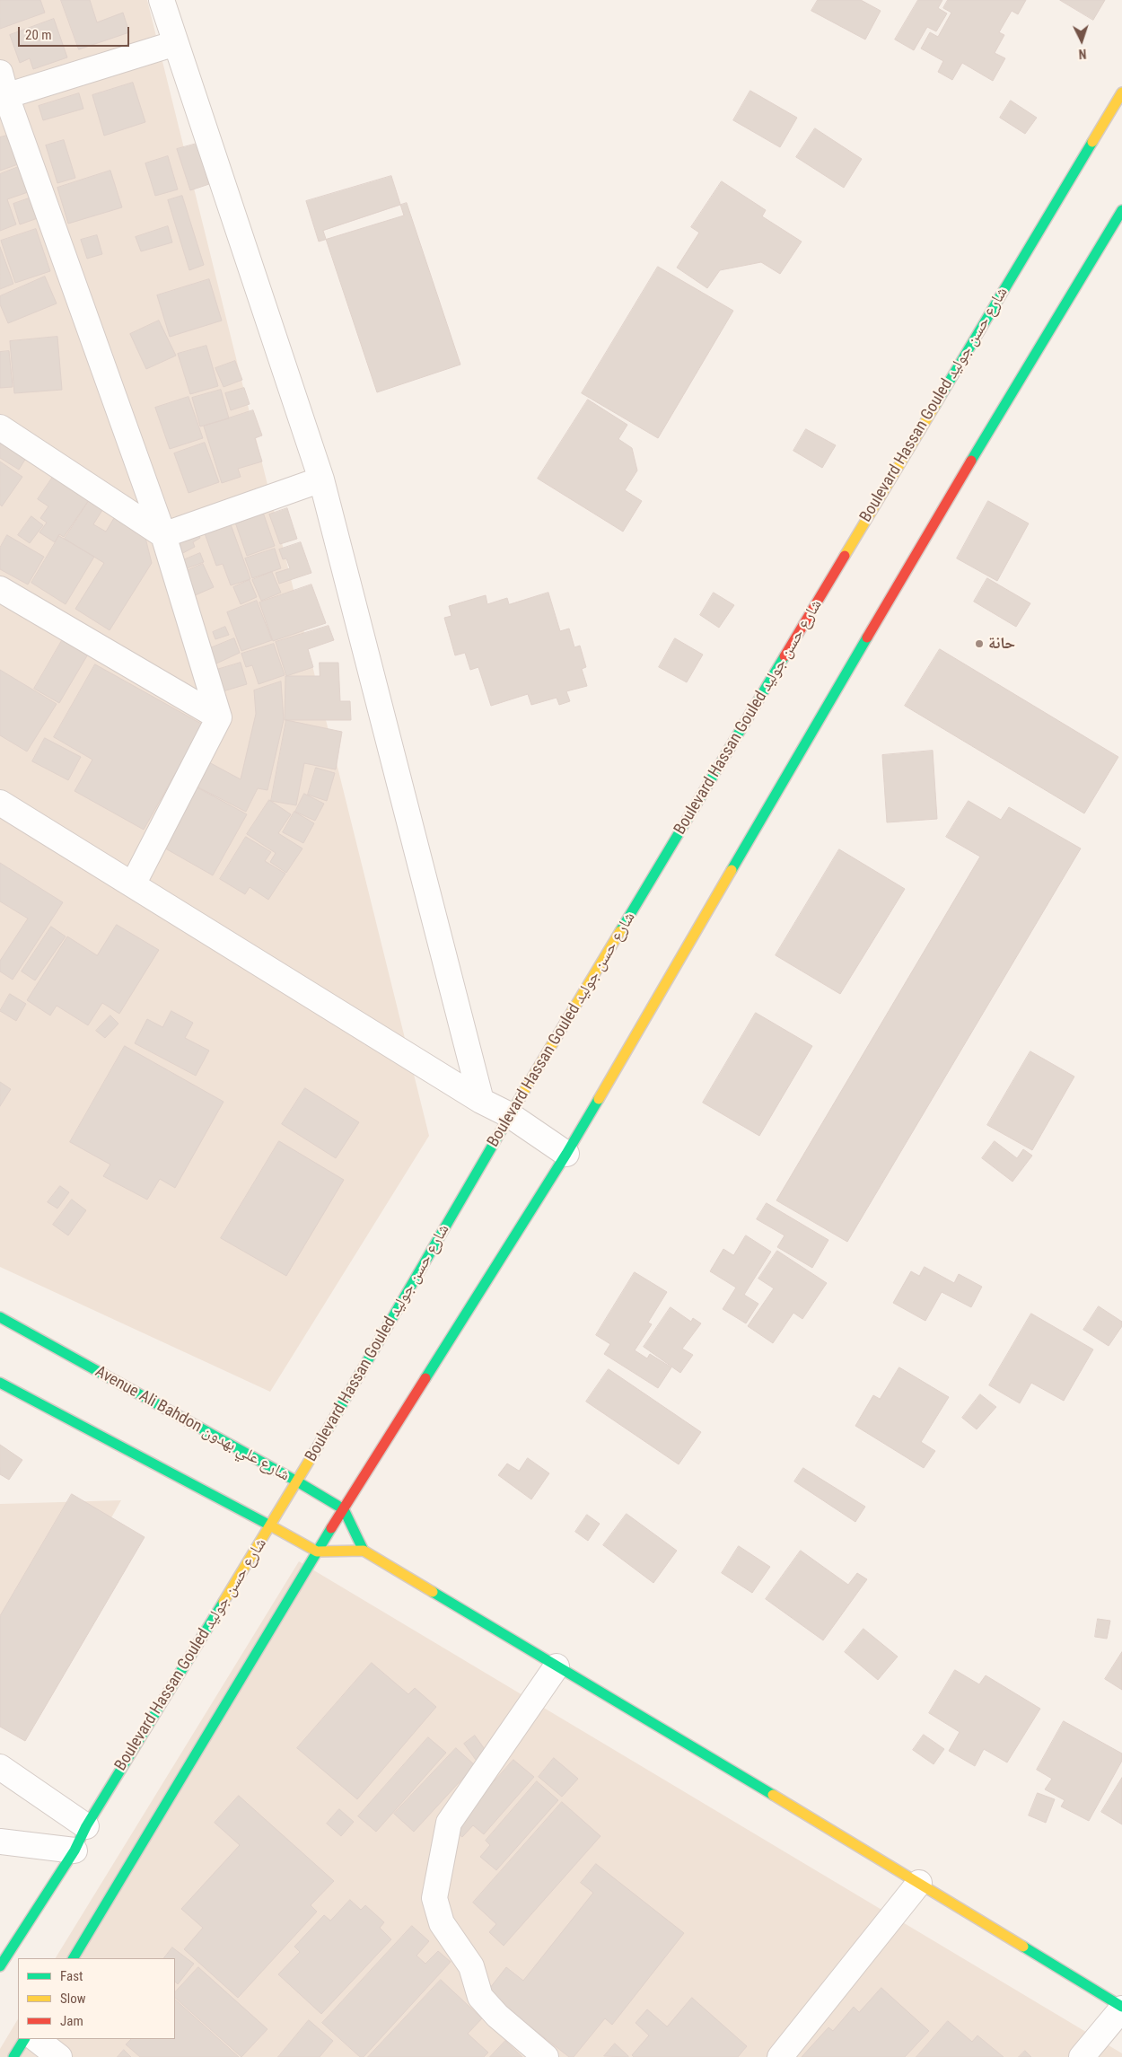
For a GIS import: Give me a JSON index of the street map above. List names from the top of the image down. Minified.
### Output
{"streets":{"main road":["Boulevard Hassan Gouled شارع حسن جوليد","Avenue Ali Bahdon شارع علي بهدون"]},"crossings":[["Boulevard Hassan Gouled شارع حسن جوليد","Avenue Ali Bahdon شارع علي بهدون"]],"places":["حانة"],"legend":["Fast","Slow","Jam"],"scale_bar":"20 m","north":"bottom"}
